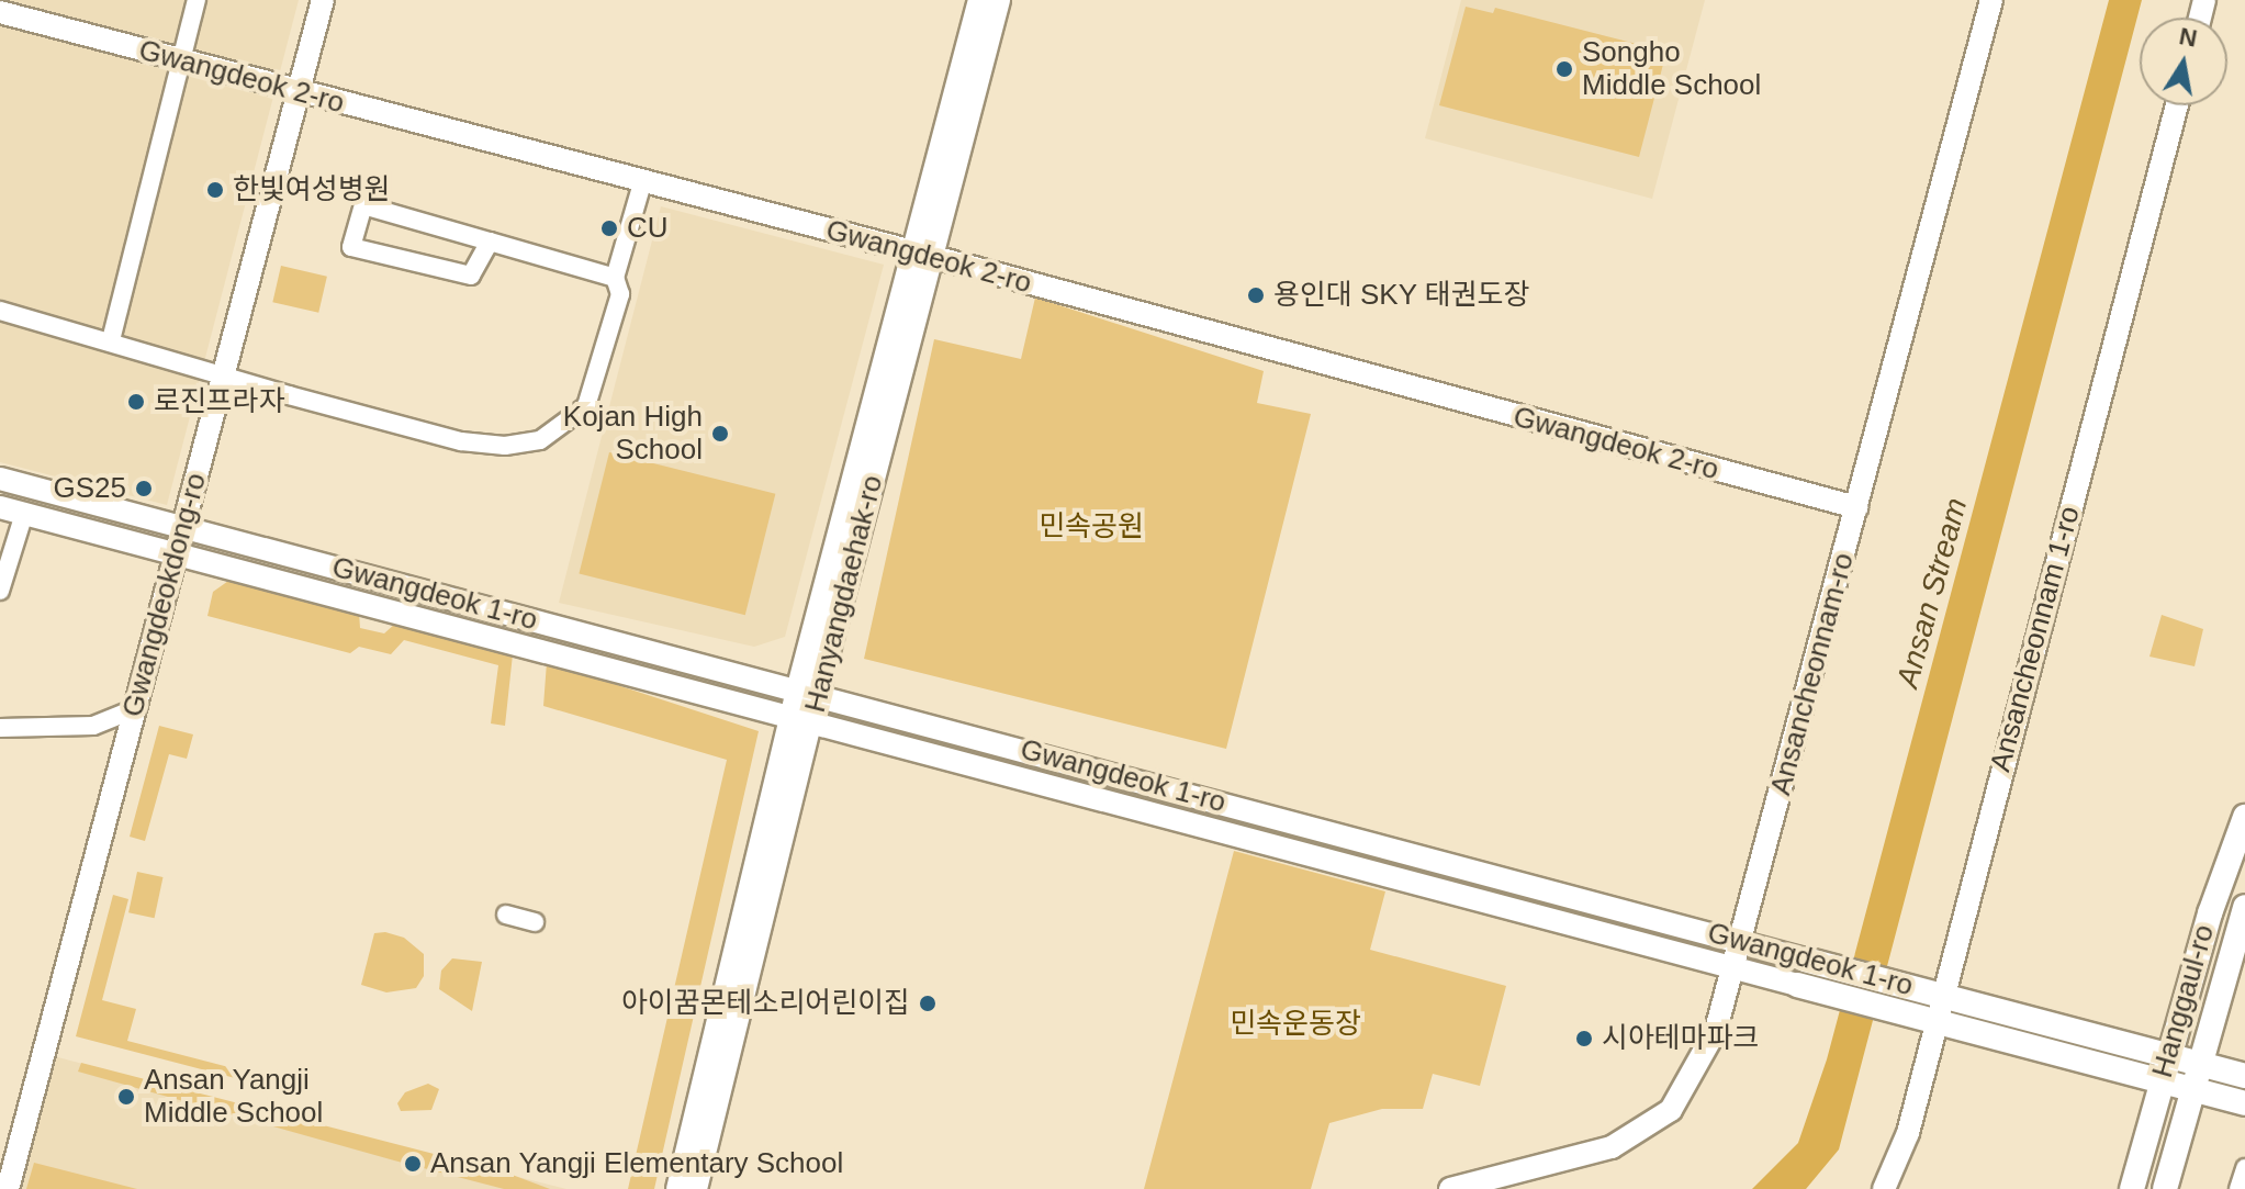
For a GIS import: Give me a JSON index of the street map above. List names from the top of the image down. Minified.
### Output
{"streets":{"main road":["Gwangdeok 1-ro","Hanggaul-ro"],"street":["Gwangdeok 2-ro","Hanyangdaehak-ro","Gwangdeokdong-ro","Ansancheonnam 1-ro","Ansancheonnam-ro"]},"crossings":[["Gwangdeok 2-ro","Hanyangdaehak-ro"],["Gwangdeok 2-ro","Gwangdeokdong-ro"],["Gwangdeok 2-ro","Ansancheonnam-ro"],["Gwangdeok 1-ro","Hanyangdaehak-ro"],["Gwangdeok 1-ro","Gwangdeokdong-ro"],["Gwangdeok 1-ro","Ansancheonnam 1-ro"],["Gwangdeok 1-ro","Ansancheonnam-ro"],["Gwangdeok 1-ro","Hanggaul-ro"]],"water":["Ansan Stream"],"parks":["민속공원","민속운동장"],"places":["Songho Middle School","한빛여성병원","CU","용인대 SKY 태권도장","로진프라자","Kojan High School","GS25","아이꿈몬테소리어린이집","시아테마파크","Ansan Yangji Middle School","Ansan Yangji Elementary School"],"north":"top"}
